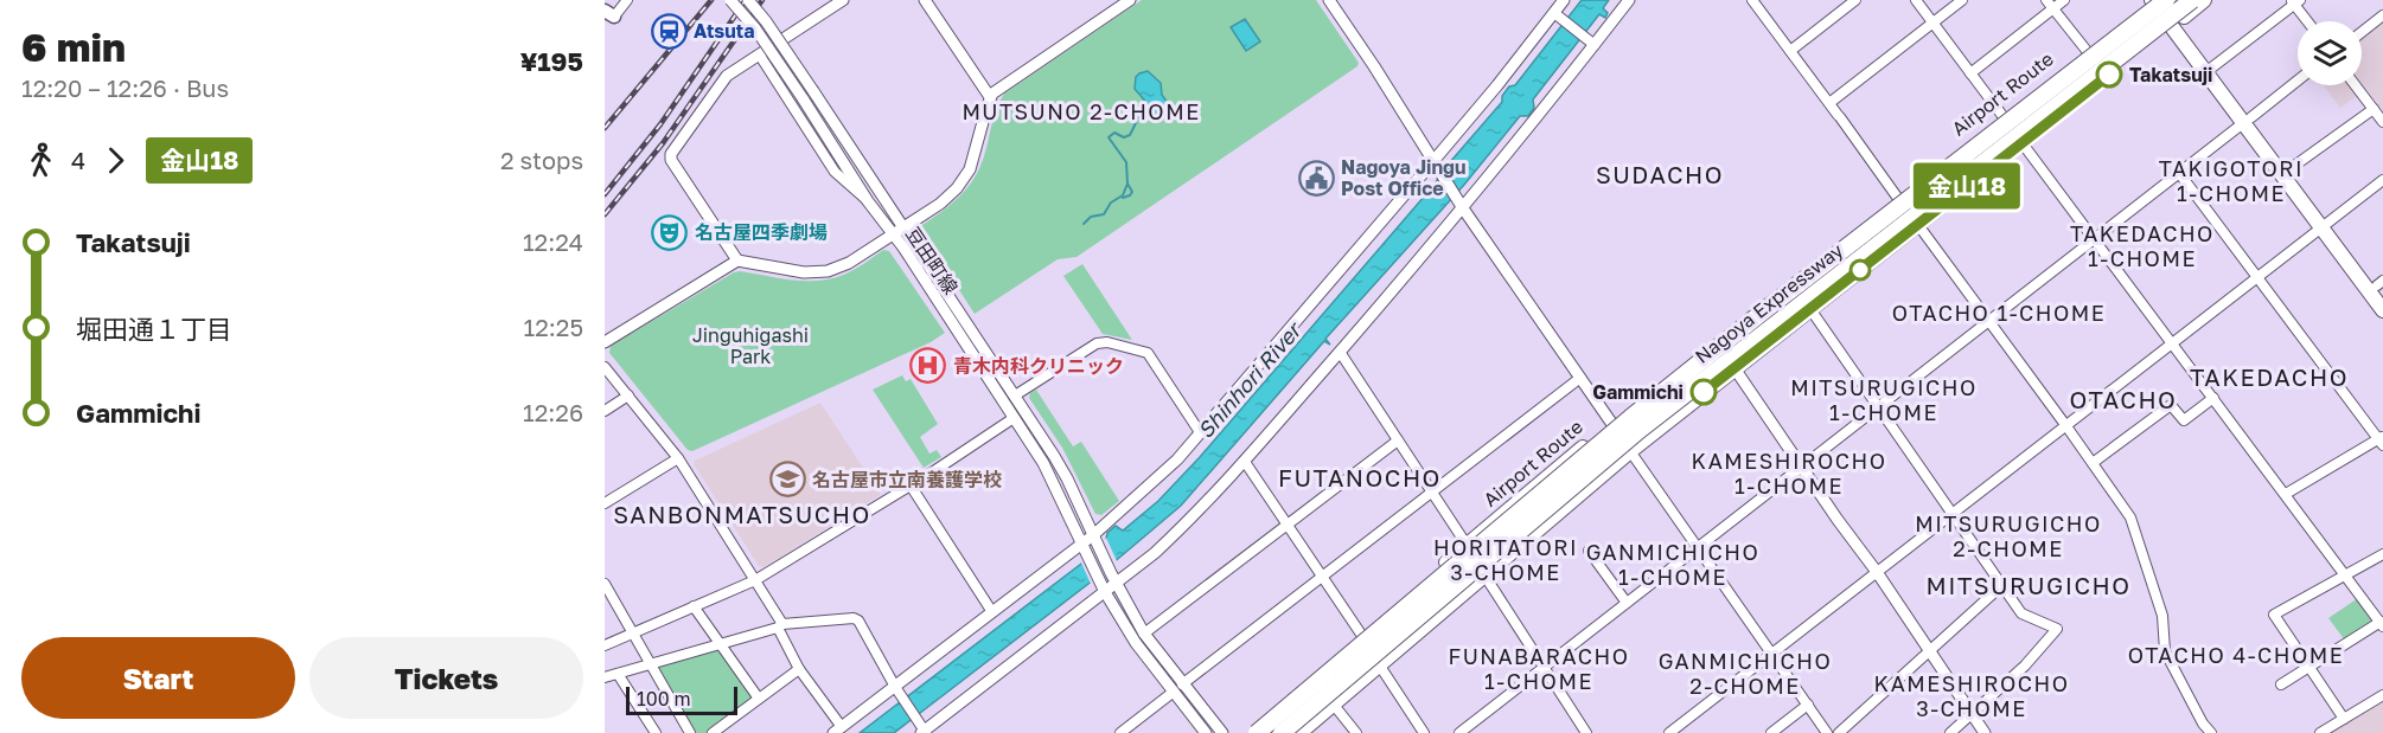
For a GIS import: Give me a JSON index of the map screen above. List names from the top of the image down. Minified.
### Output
{"streets":{"highway":["Nagoya Expressway"],"main road":["Airport Route"],"street":["豆田町線"]},"crossings":[["Airport Route","Nagoya Expressway"]],"districts":["MUTSUNO 2-CHOME","TAKIGOTORI 1-CHOME","SUDACHO","TAKEDACHO 1-CHOME","OTACHO 1-CHOME","TAKEDACHO","MITSURUGICHO 1-CHOME","OTACHO","KAMESHIROCHO 1-CHOME","FUTANOCHO","SANBONMATSUCHO","MITSURUGICHO 2-CHOME","HORITATORI 3-CHOME","GANMICHICHO 1-CHOME","MITSURUGICHO","OTACHO 4-CHOME","FUNABARACHO 1-CHOME","GANMICHICHO 2-CHOME","KAMESHIROCHO 3-CHOME"],"water":["Shinhori River"],"parks":["Jinguhigashi Park"],"places":{"station":["Atsuta"],"other":["Takatsuji","Gammichi"],"public building":["Nagoya Jingu Post Office"],"theatre":["名古屋四季劇場"],"hospital":["青木内科クリニック"],"school or university":["名古屋市立南養護学校"]},"lines":["bus line 金山18"],"scale_bar":"100 m","page":{"heading":["6 min","12:20 – 12:26 · Bus","¥195"],"on_map":"金山18","legs":["4","金山18","2 stops"],"list":[{"name":"Takatsuji","value":"12:24"},{"name":"堀田通１丁目","value":"12:25"},{"name":"Gammichi","value":"12:26"}],"buttons":["Start","Tickets"],"scale":"100 m"}}
